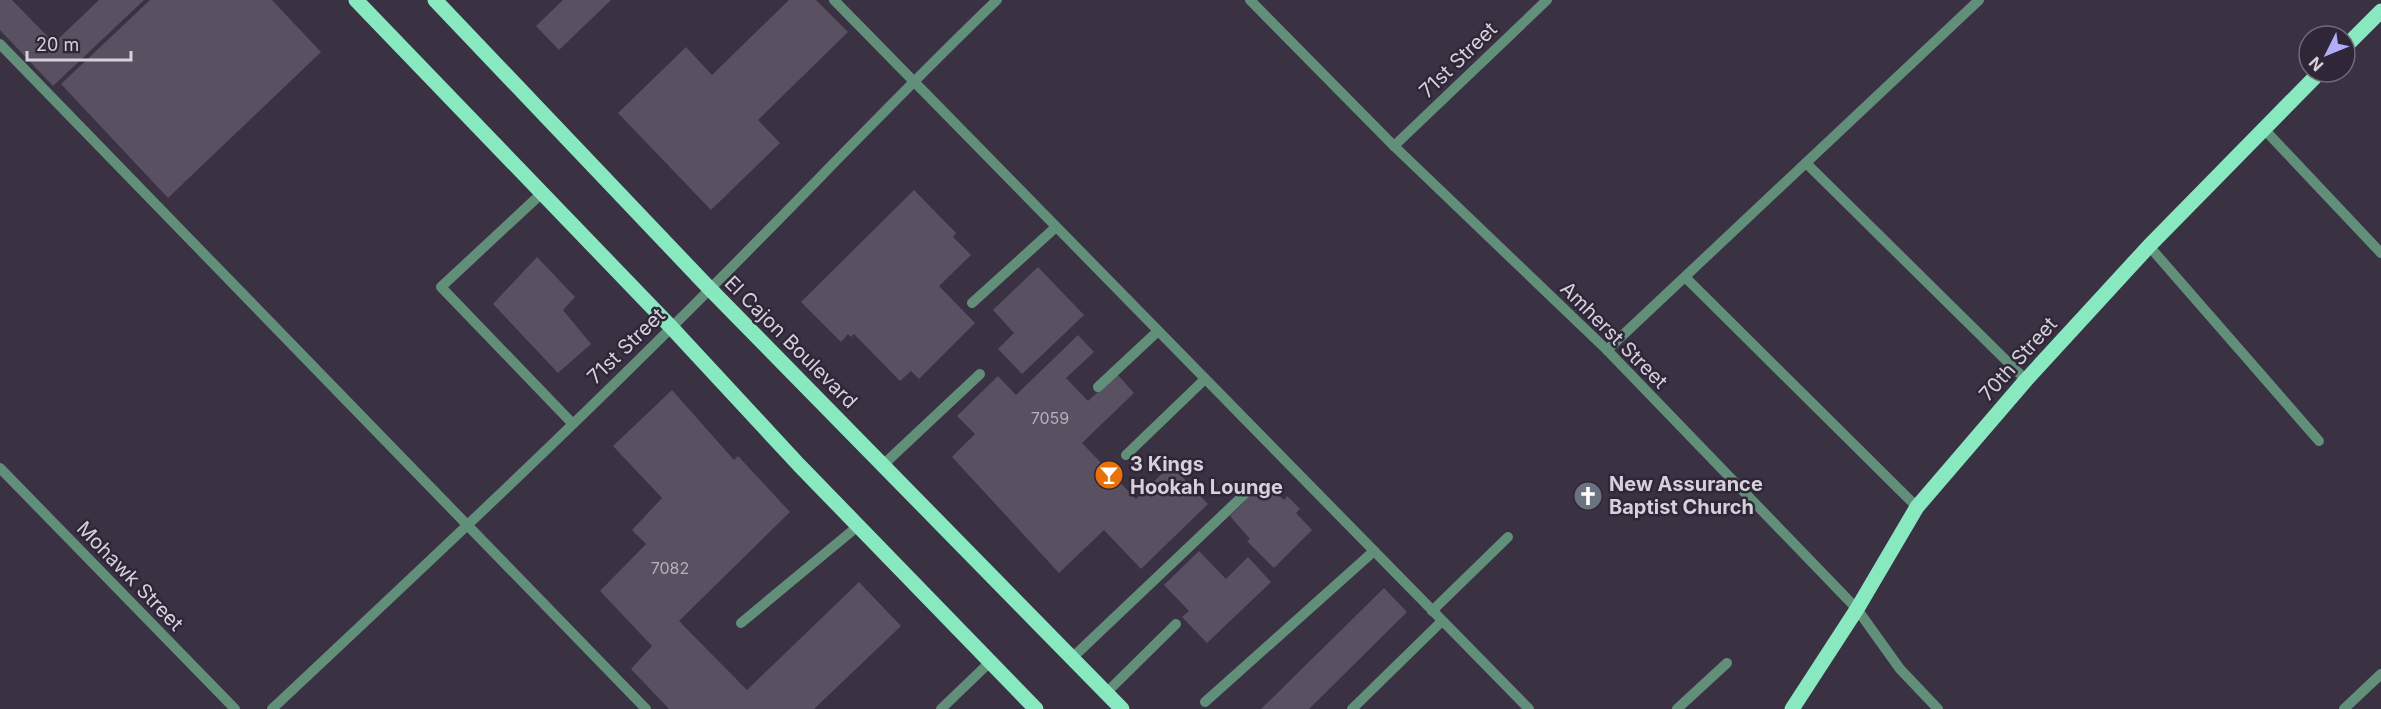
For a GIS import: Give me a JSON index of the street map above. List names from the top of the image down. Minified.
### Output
{"streets":{"main road":["El Cajon Boulevard","70th Street"],"street":["71st Street","Amherst Street","Mohawk Street"]},"crossings":[["71st Street","Amherst Street"],["71st Street","El Cajon Boulevard"],["Amherst Street","70th Street"]],"places":{"bar":["3 Kings Hookah Lounge"],"church":["New Assurance Baptist Church"]},"house_numbers":["7059","7082"],"scale_bar":"20 m","north":"bottom left"}
